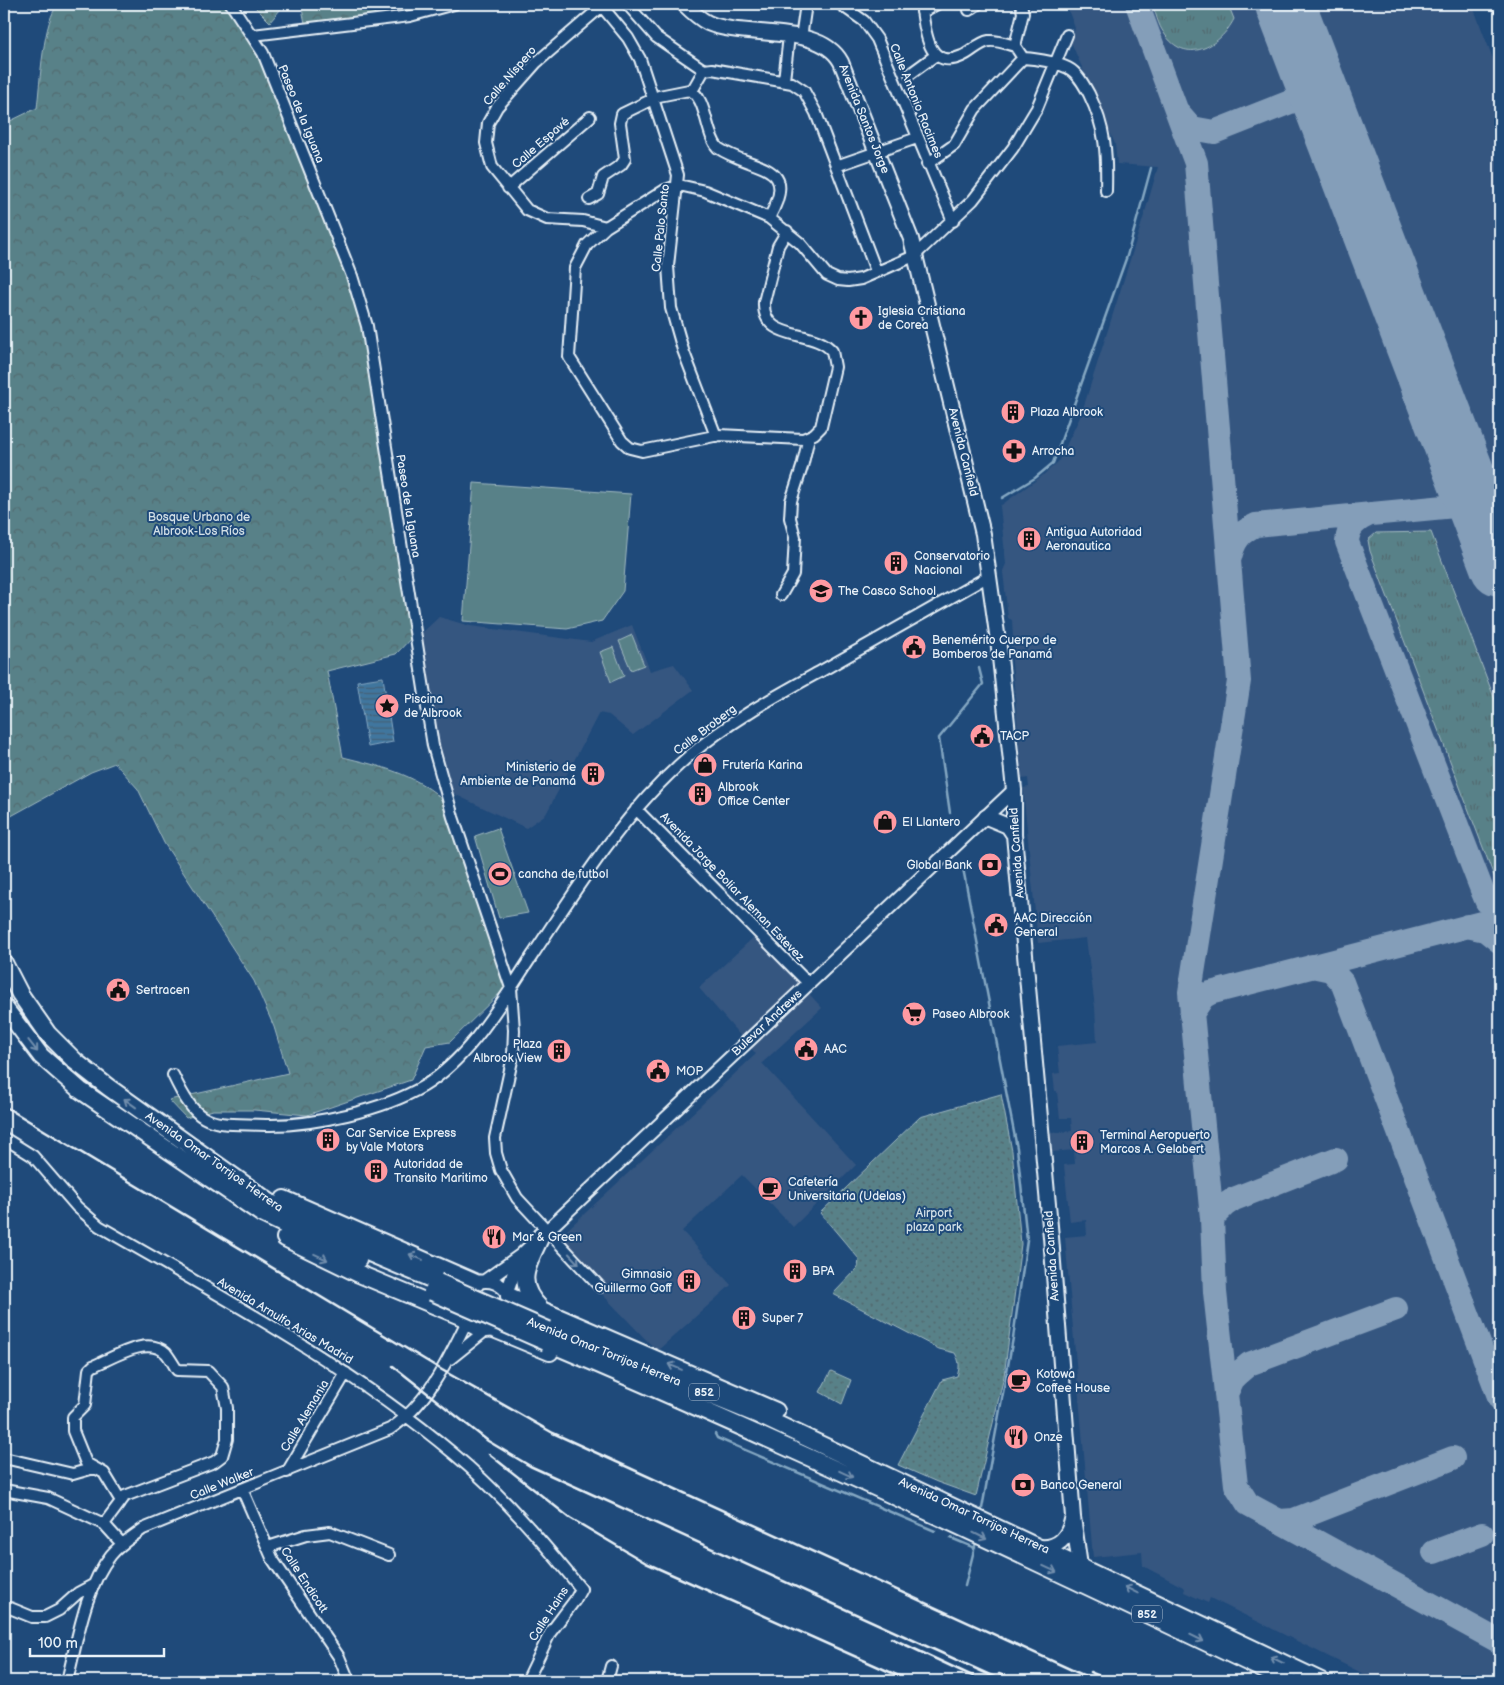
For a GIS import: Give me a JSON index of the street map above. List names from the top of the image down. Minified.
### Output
{"streets":{"main road":["Avenida Santos Jorge","Avenida Canfield","Avenida Omar Torrijos Herrera","852"],"street":["Calle Níspero","Calle Antonio Racimes","Paseo de la Iguana","Calle Espavé","Calle Palo Santo","Calle Broberg","Avenida Jorge Boliar Aleman Estevez","Bulevar Andrews","Avenida Arnulfo Arias Madrid","Calle Alemania","Calle Walker","Calle Endicott","Calle Hains"]},"crossings":[["Calle Níspero","Calle Espavé"],["Calle Níspero","Calle Palo Santo"],["Paseo de la Iguana","Calle Broberg"],["Paseo de la Iguana","Bulevar Andrews"],["Avenida Santos Jorge","Avenida Canfield"],["Avenida Canfield","Calle Broberg"],["Avenida Canfield","Bulevar Andrews"],["Calle Broberg","Avenida Jorge Boliar Aleman Estevez"],["Avenida Jorge Boliar Aleman Estevez","Bulevar Andrews"],["Bulevar Andrews","Calle Walker"],["Avenida Arnulfo Arias Madrid","Calle Alemania"],["Avenida Arnulfo Arias Madrid","Calle Walker"],["Avenida Arnulfo Arias Madrid","Calle Hains"],["Calle Alemania","Calle Walker"],["Calle Walker","Calle Endicott"]],"parks":["Bosque Urbano de Albrook-Los Ríos","Airport plaza park"],"places":{"church":["Iglesia Cristiana de Corea"],"building":["Plaza Albrook","Antigua Autoridad Aeronautica","Conservatorio Nacional","Ministerio de Ambiente de Panamá","Albrook Office Center","Plaza Albrook View","Car Service Express by Vale Motors","Terminal Aeropuerto Marcos A. Gelabert","Autoridad de Transito Maritimo","BPA","Gimnasio Guillermo Goff","Super 7"],"pharmacy":["Arrocha"],"school or university":["The Casco School"],"public building":["Benemérito Cuerpo de Bomberos de Panamá","TACP","AAC Dirección General","Sertracen","AAC","MOP"],"place":["Piscina de Albrook"],"shop":["Frutería Karina","El Llantero"],"bank":["Global Bank","Banco General"],"sports":["cancha de futbol"],"supermarket":["Paseo Albrook"],"cafe":["Cafetería Universitaria (Udelas)","Kotowa Coffee House"],"restaurant":["Mar & Green","Onze"]},"scale_bar":"100 m"}
